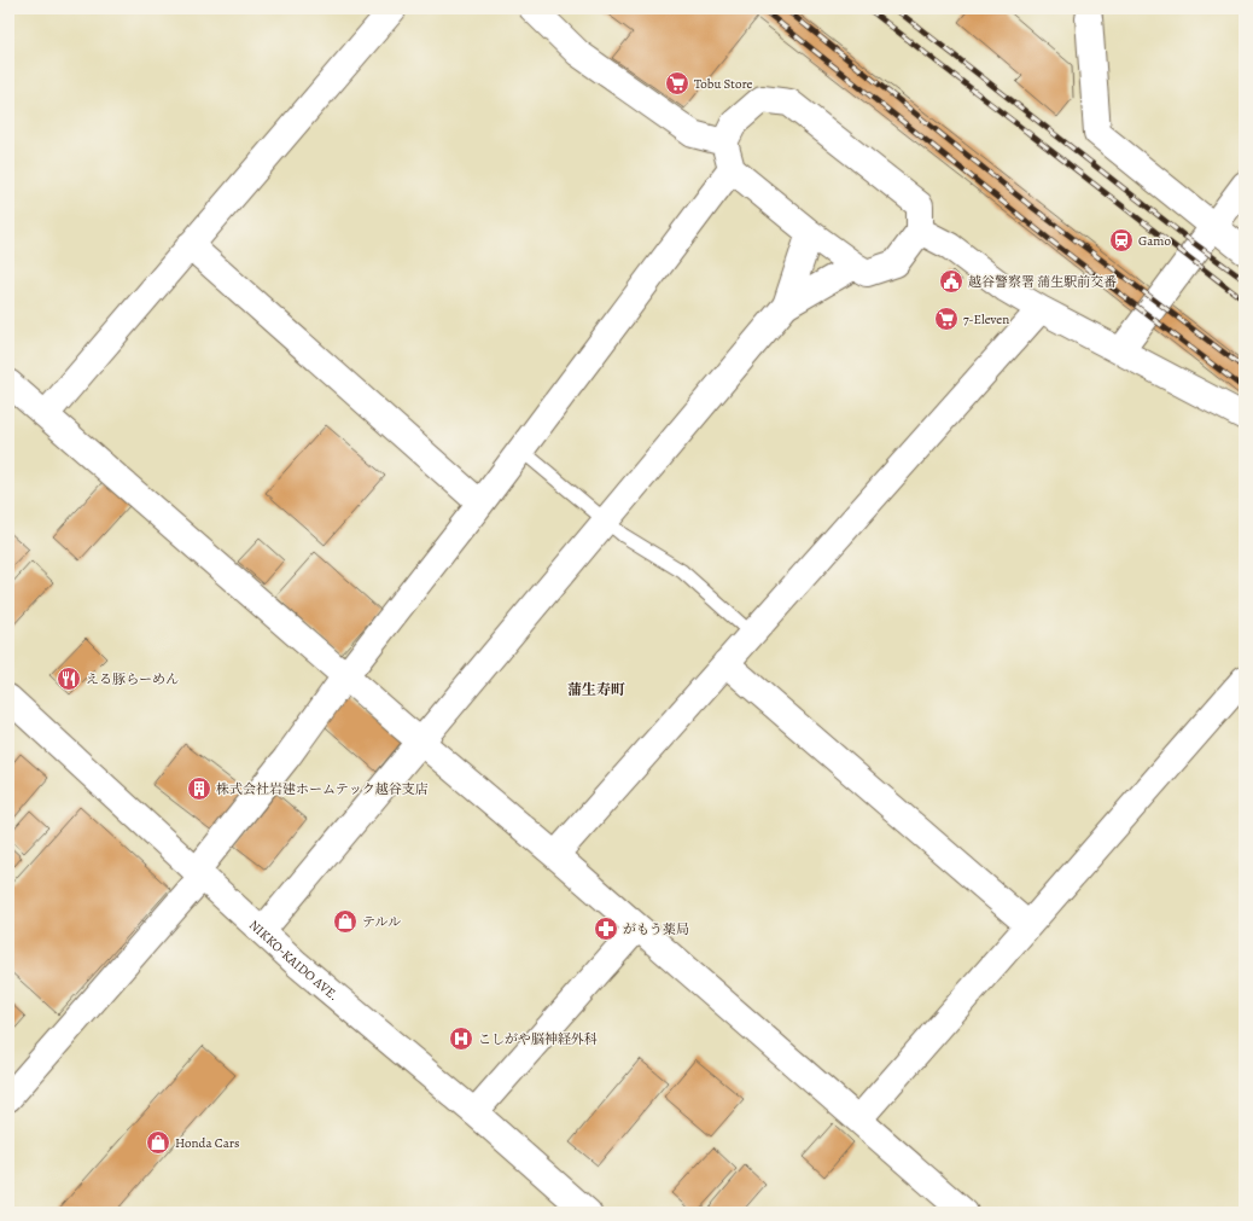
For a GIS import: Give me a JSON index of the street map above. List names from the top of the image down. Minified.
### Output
{"streets":{"street":["NIKKO-KAIDO AVE."]},"districts":["蒲生寿町"],"places":{"supermarket":["Tobu Store","7-Eleven"],"station":["Gamo"],"public building":["越谷警察署 蒲生駅前交番"],"restaurant":["える豚らーめん"],"building":["株式会社岩建ホームテック越谷支店"],"shop":["テルル","Honda Cars"],"pharmacy":["がもう薬局"],"hospital":["こしがや脳神経外科"]}}
